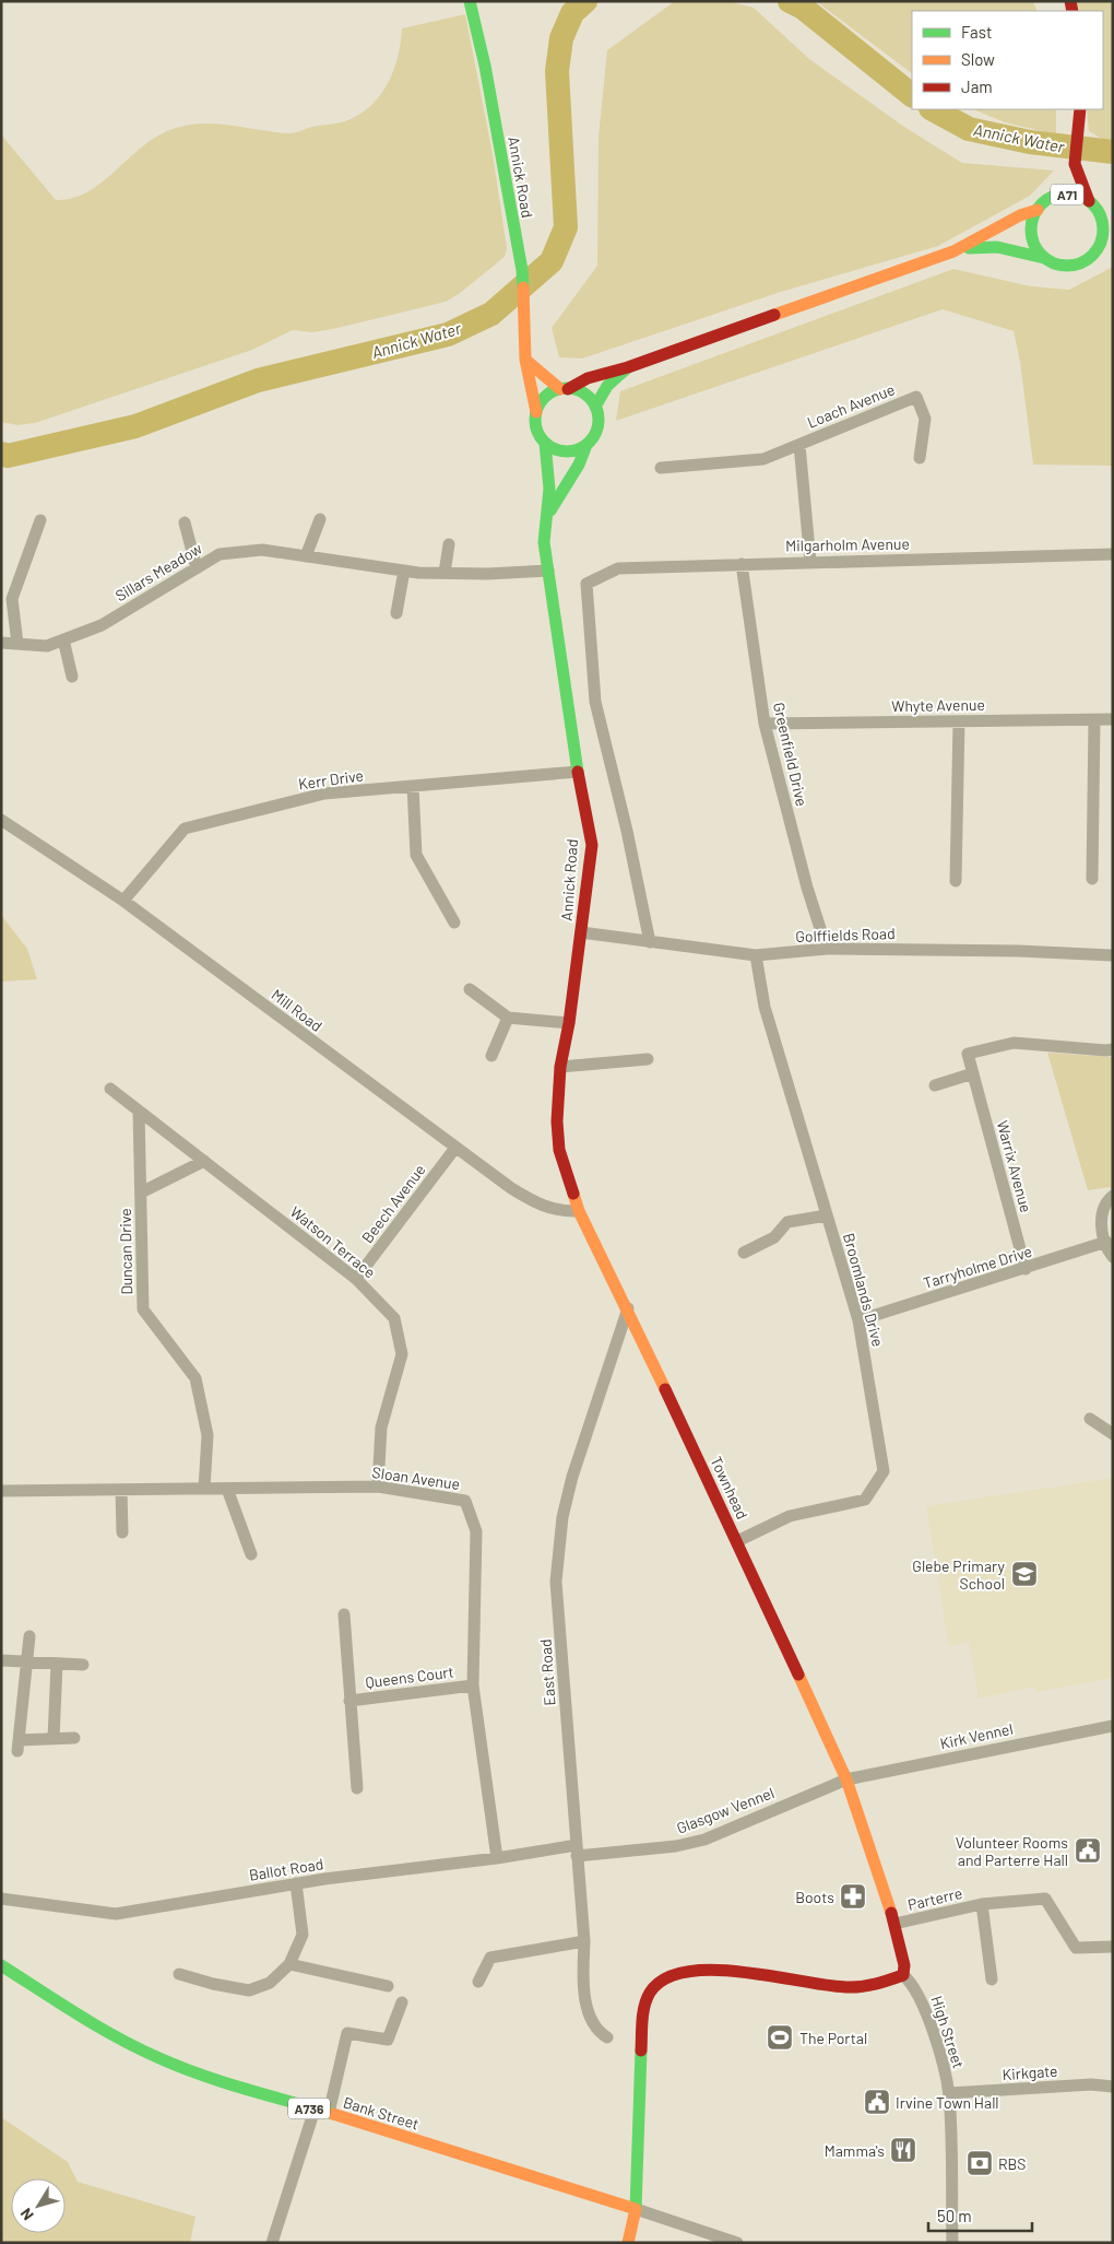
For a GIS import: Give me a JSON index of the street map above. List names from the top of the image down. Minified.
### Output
{"streets":{"main road":["Annick Road","A71","Townhead","High Street","A736","Bank Street"],"street":["Loach Avenue","Milgarholm Avenue","Sillars Meadow","Whyte Avenue","Greenfield Drive","Kerr Drive","Golffields Road","Mill Road","Warrix Avenue","Beech Avenue","Watson Terrace","Duncan Drive","Tarryholme Drive","Broomlands Drive","Sloan Avenue","East Road","Queens Court","Kirk Vennel","Glasgow Vennel","Ballot Road","Parterre","Kirkgate"]},"crossings":[["Annick Road","Sillars Meadow"],["Annick Road","Kerr Drive"],["Annick Road","Golffields Road"],["Annick Road","Mill Road"],["Annick Road","Townhead"],["Loach Avenue","Milgarholm Avenue"],["Milgarholm Avenue","Greenfield Drive"],["Milgarholm Avenue","Golffields Road"],["Whyte Avenue","Greenfield Drive"],["Greenfield Drive","Golffields Road"],["Kerr Drive","Mill Road"],["Golffields Road","Broomlands Drive"],["Mill Road","Beech Avenue"],["Mill Road","Townhead"],["Warrix Avenue","Tarryholme Drive"],["Beech Avenue","Watson Terrace"],["Watson Terrace","Duncan Drive"],["Watson Terrace","Sloan Avenue"],["Duncan Drive","Sloan Avenue"],["Tarryholme Drive","Broomlands Drive"],["Broomlands Drive","Townhead"],["Sloan Avenue","Queens Court"],["Sloan Avenue","Ballot Road"],["Townhead","East Road"],["Townhead","Kirk Vennel"],["Townhead","Glasgow Vennel"],["Townhead","High Street"],["East Road","Glasgow Vennel"],["East Road","Ballot Road"],["Kirk Vennel","Glasgow Vennel"],["Kirk Vennel","High Street"],["Glasgow Vennel","Ballot Road"],["Glasgow Vennel","High Street"],["Parterre","High Street"],["High Street","Kirkgate"]],"water":["Annick Water"],"places":{"school or university":["Glebe Primary School"],"public building":["Volunteer Rooms and Parterre Hall","Irvine Town Hall"],"pharmacy":["Boots"],"sports":["The Portal"],"restaurant":["Mamma's"],"bank":["RBS"]},"legend":["Fast","Slow","Jam"],"scale_bar":"50 m","north":"bottom left"}
